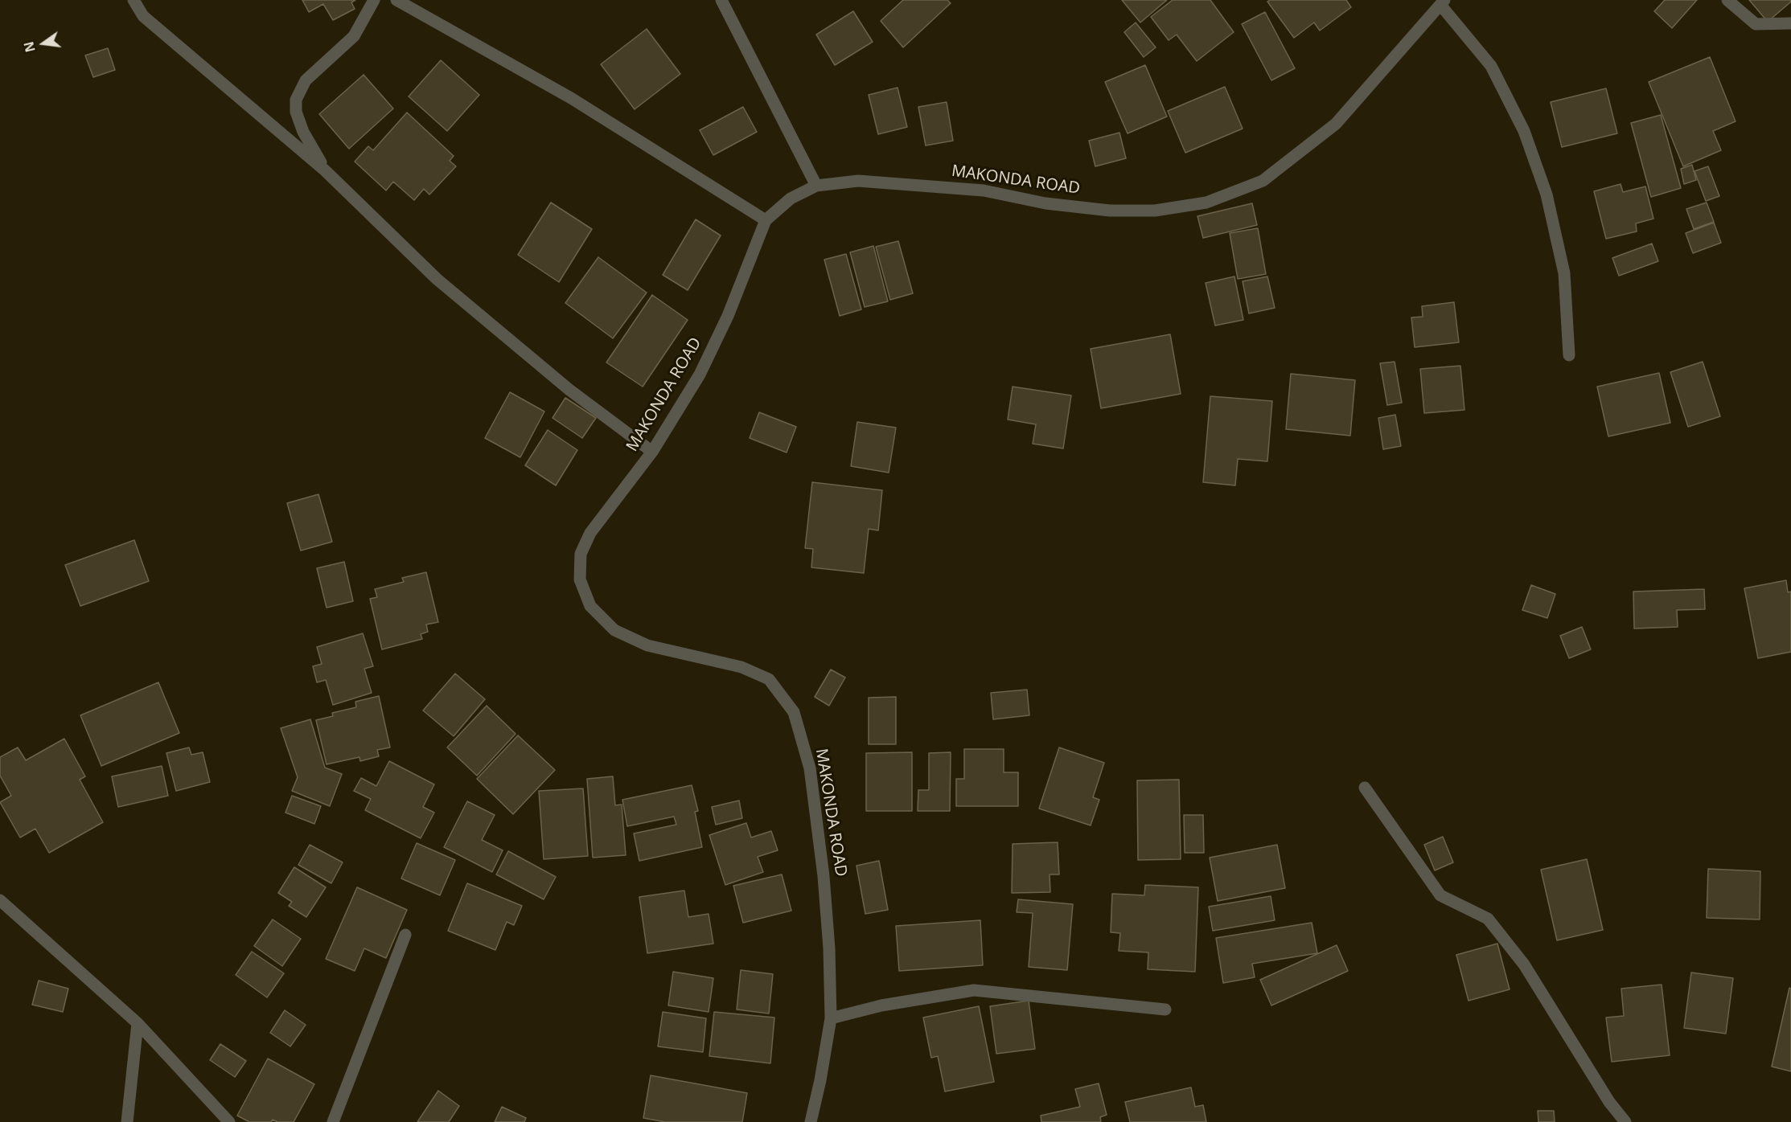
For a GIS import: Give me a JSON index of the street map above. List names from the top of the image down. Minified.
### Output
{"streets":{"street":["MAKONDA ROAD"]},"north":"left"}
